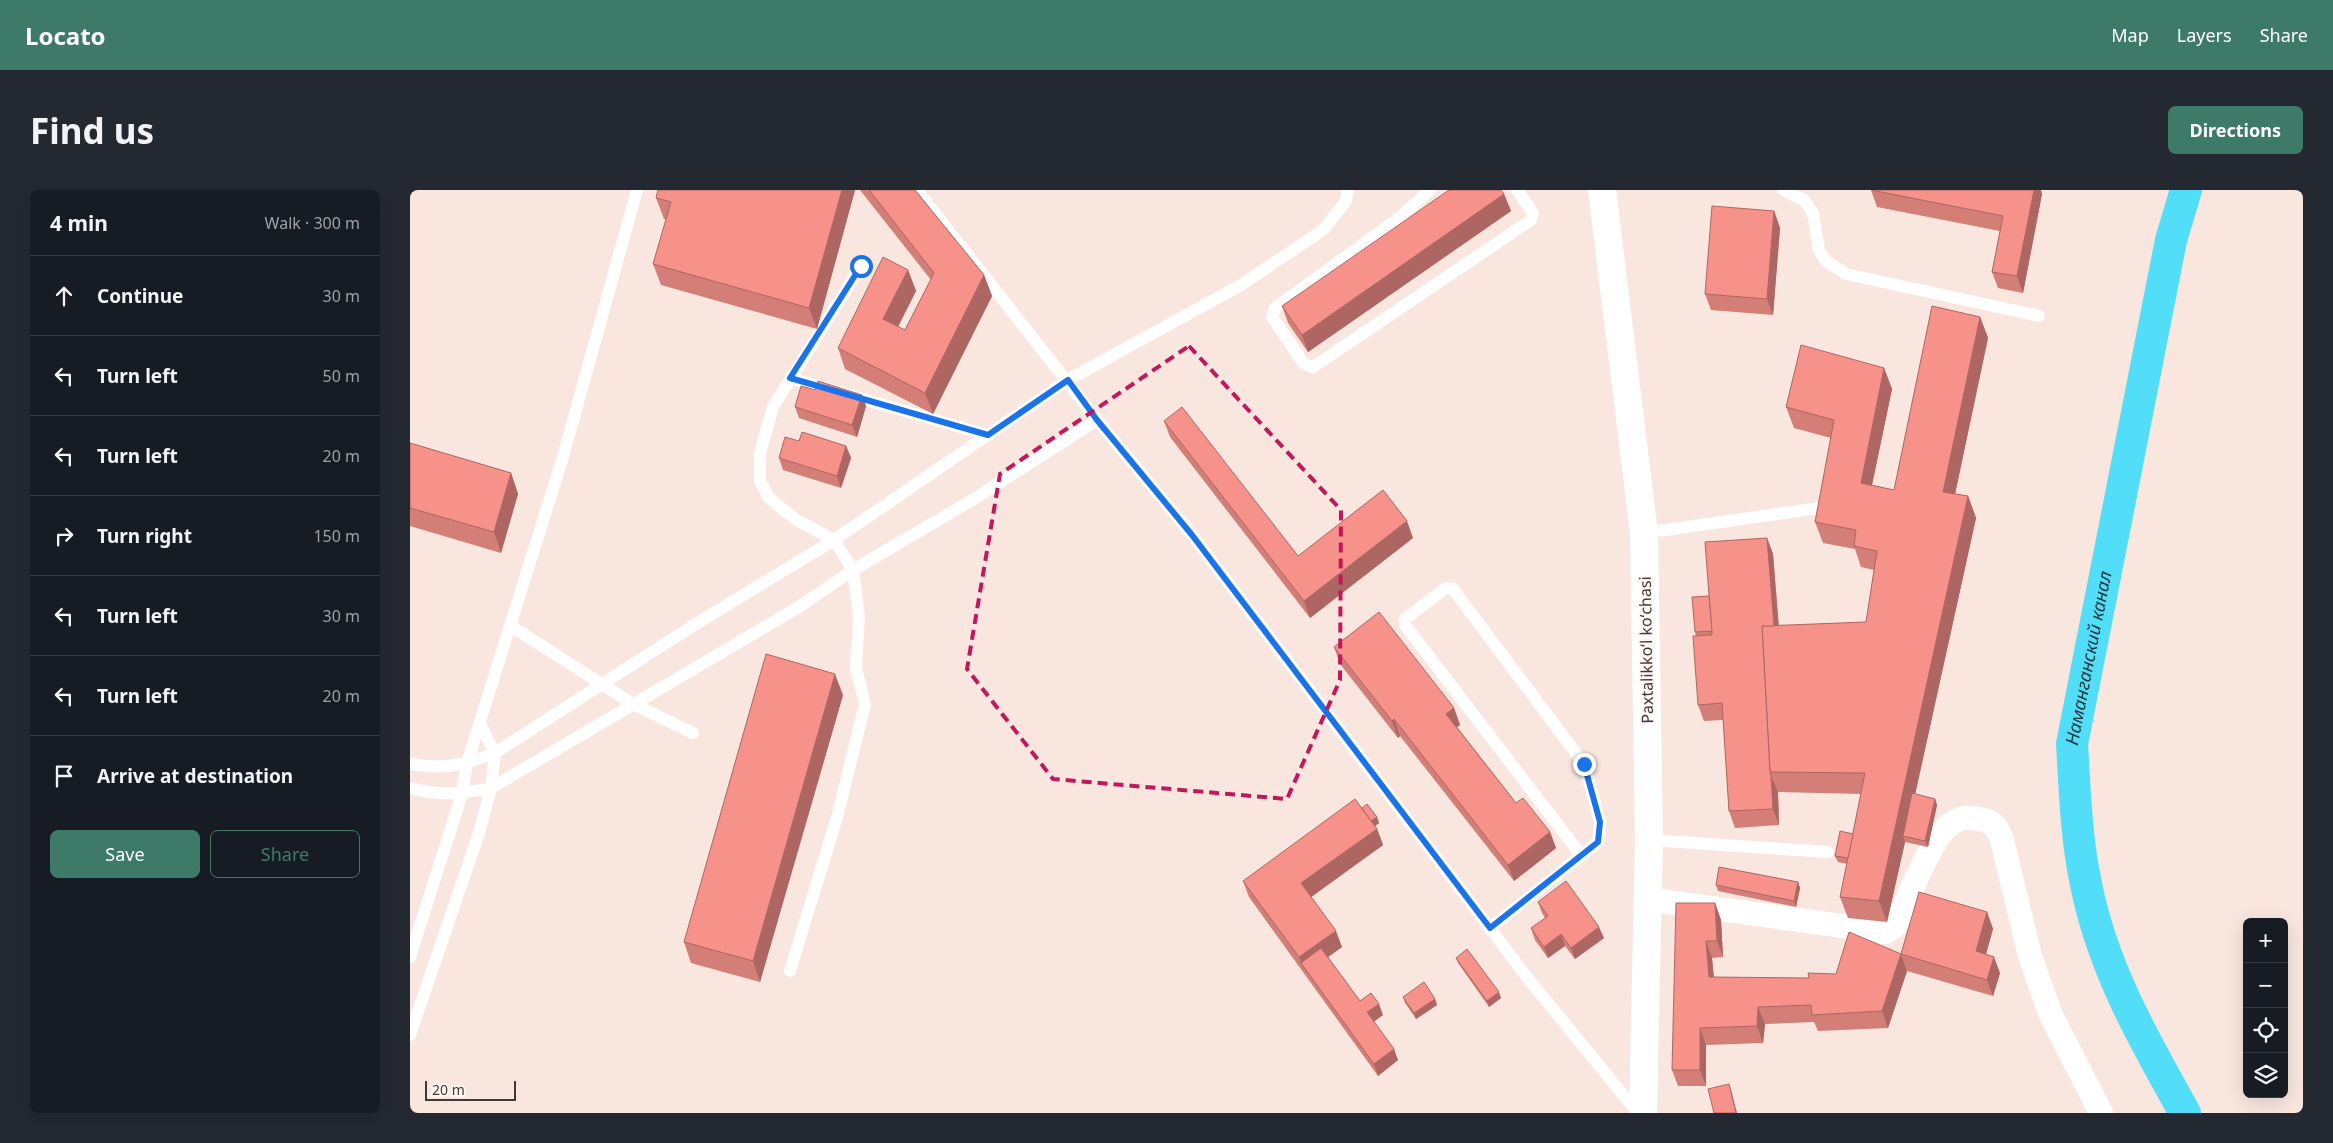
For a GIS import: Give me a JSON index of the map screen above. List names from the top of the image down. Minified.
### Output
{"streets":{"street":["Paxtalikkoʻl koʻchasi"]},"water":["Наманганский канал"],"scale_bar":"20 m","page":{"header":"Locato","nav":["Map","Layers","Share"],"buttons":["Directions",["Save","Share"]],"title":"Find us","heading":["4 min","Walk · 300 m"],"list":[["Continue","30 m"],["Turn left","50 m"],["Turn left","20 m"],["Turn right","150 m"],["Turn left","30 m"],["Turn left","20 m"],"Arrive at destination"],"map_buttons":["+","−"],"scale":"20 m"}}
